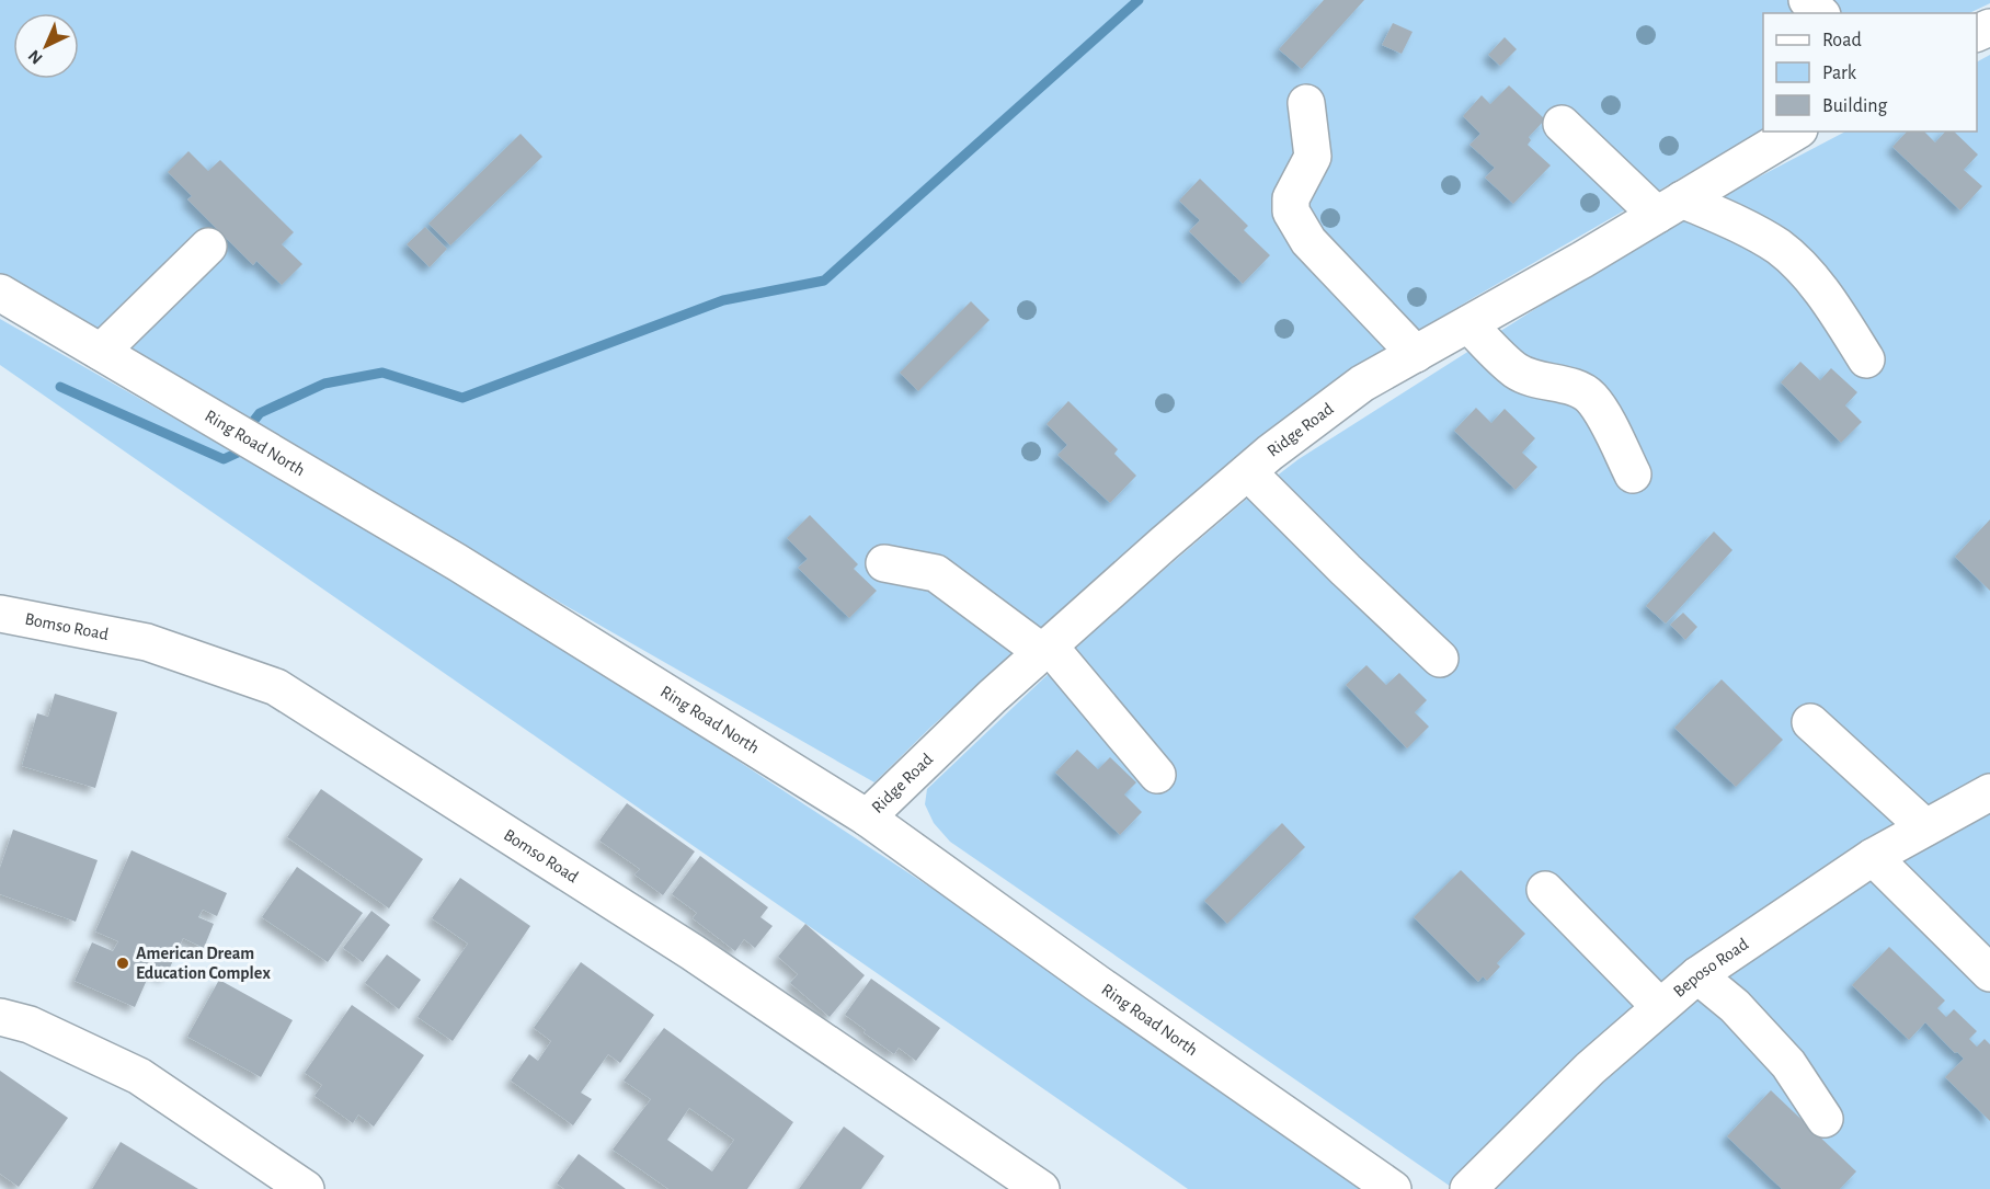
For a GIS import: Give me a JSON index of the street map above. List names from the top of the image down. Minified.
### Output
{"streets":{"street":["Ridge Road","Ring Road North","Bomso Road","Beposo Road"]},"crossings":[["Ridge Road","Ring Road North"]],"places":["American Dream Education Complex"],"legend":["Road","Park","Building"],"north":"bottom left"}
